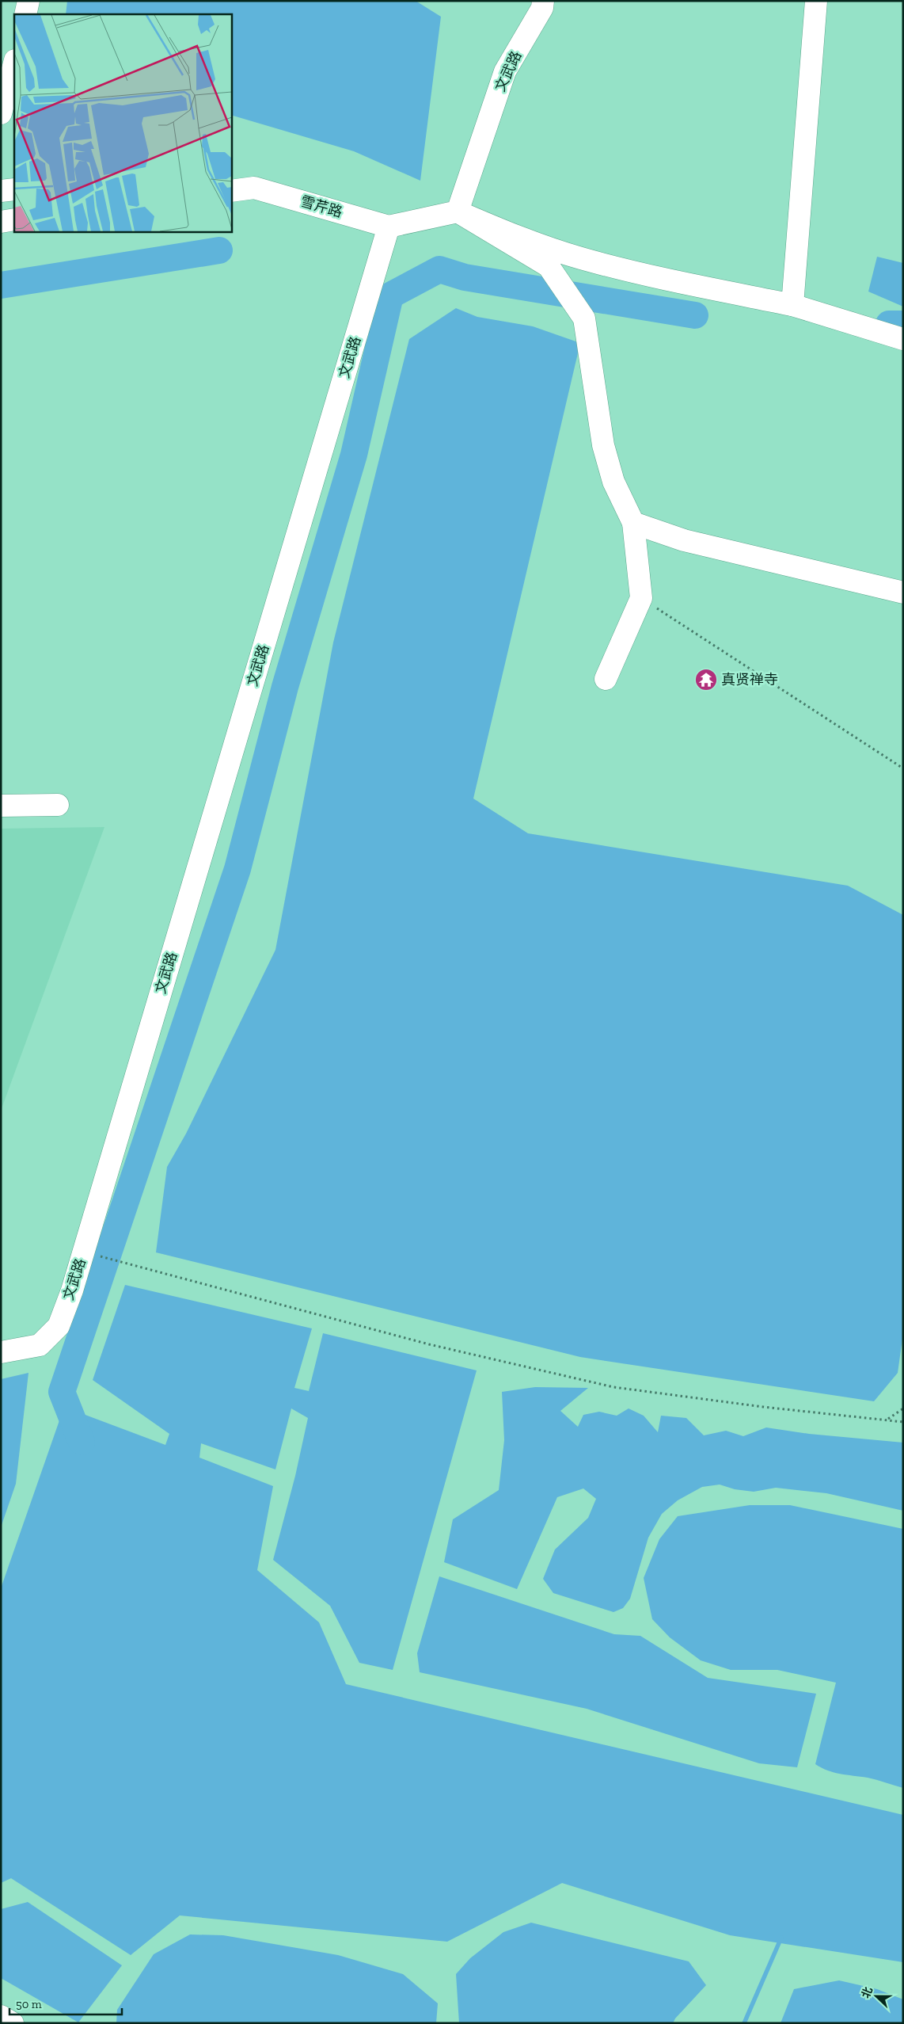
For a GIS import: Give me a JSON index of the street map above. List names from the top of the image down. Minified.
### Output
{"streets":{"street":["文武路","雪芹路"]},"crossings":[["文武路","雪芹路"]],"places":{"temple":["真贤禅寺"]},"scale_bar":"50 m","north":"left"}
